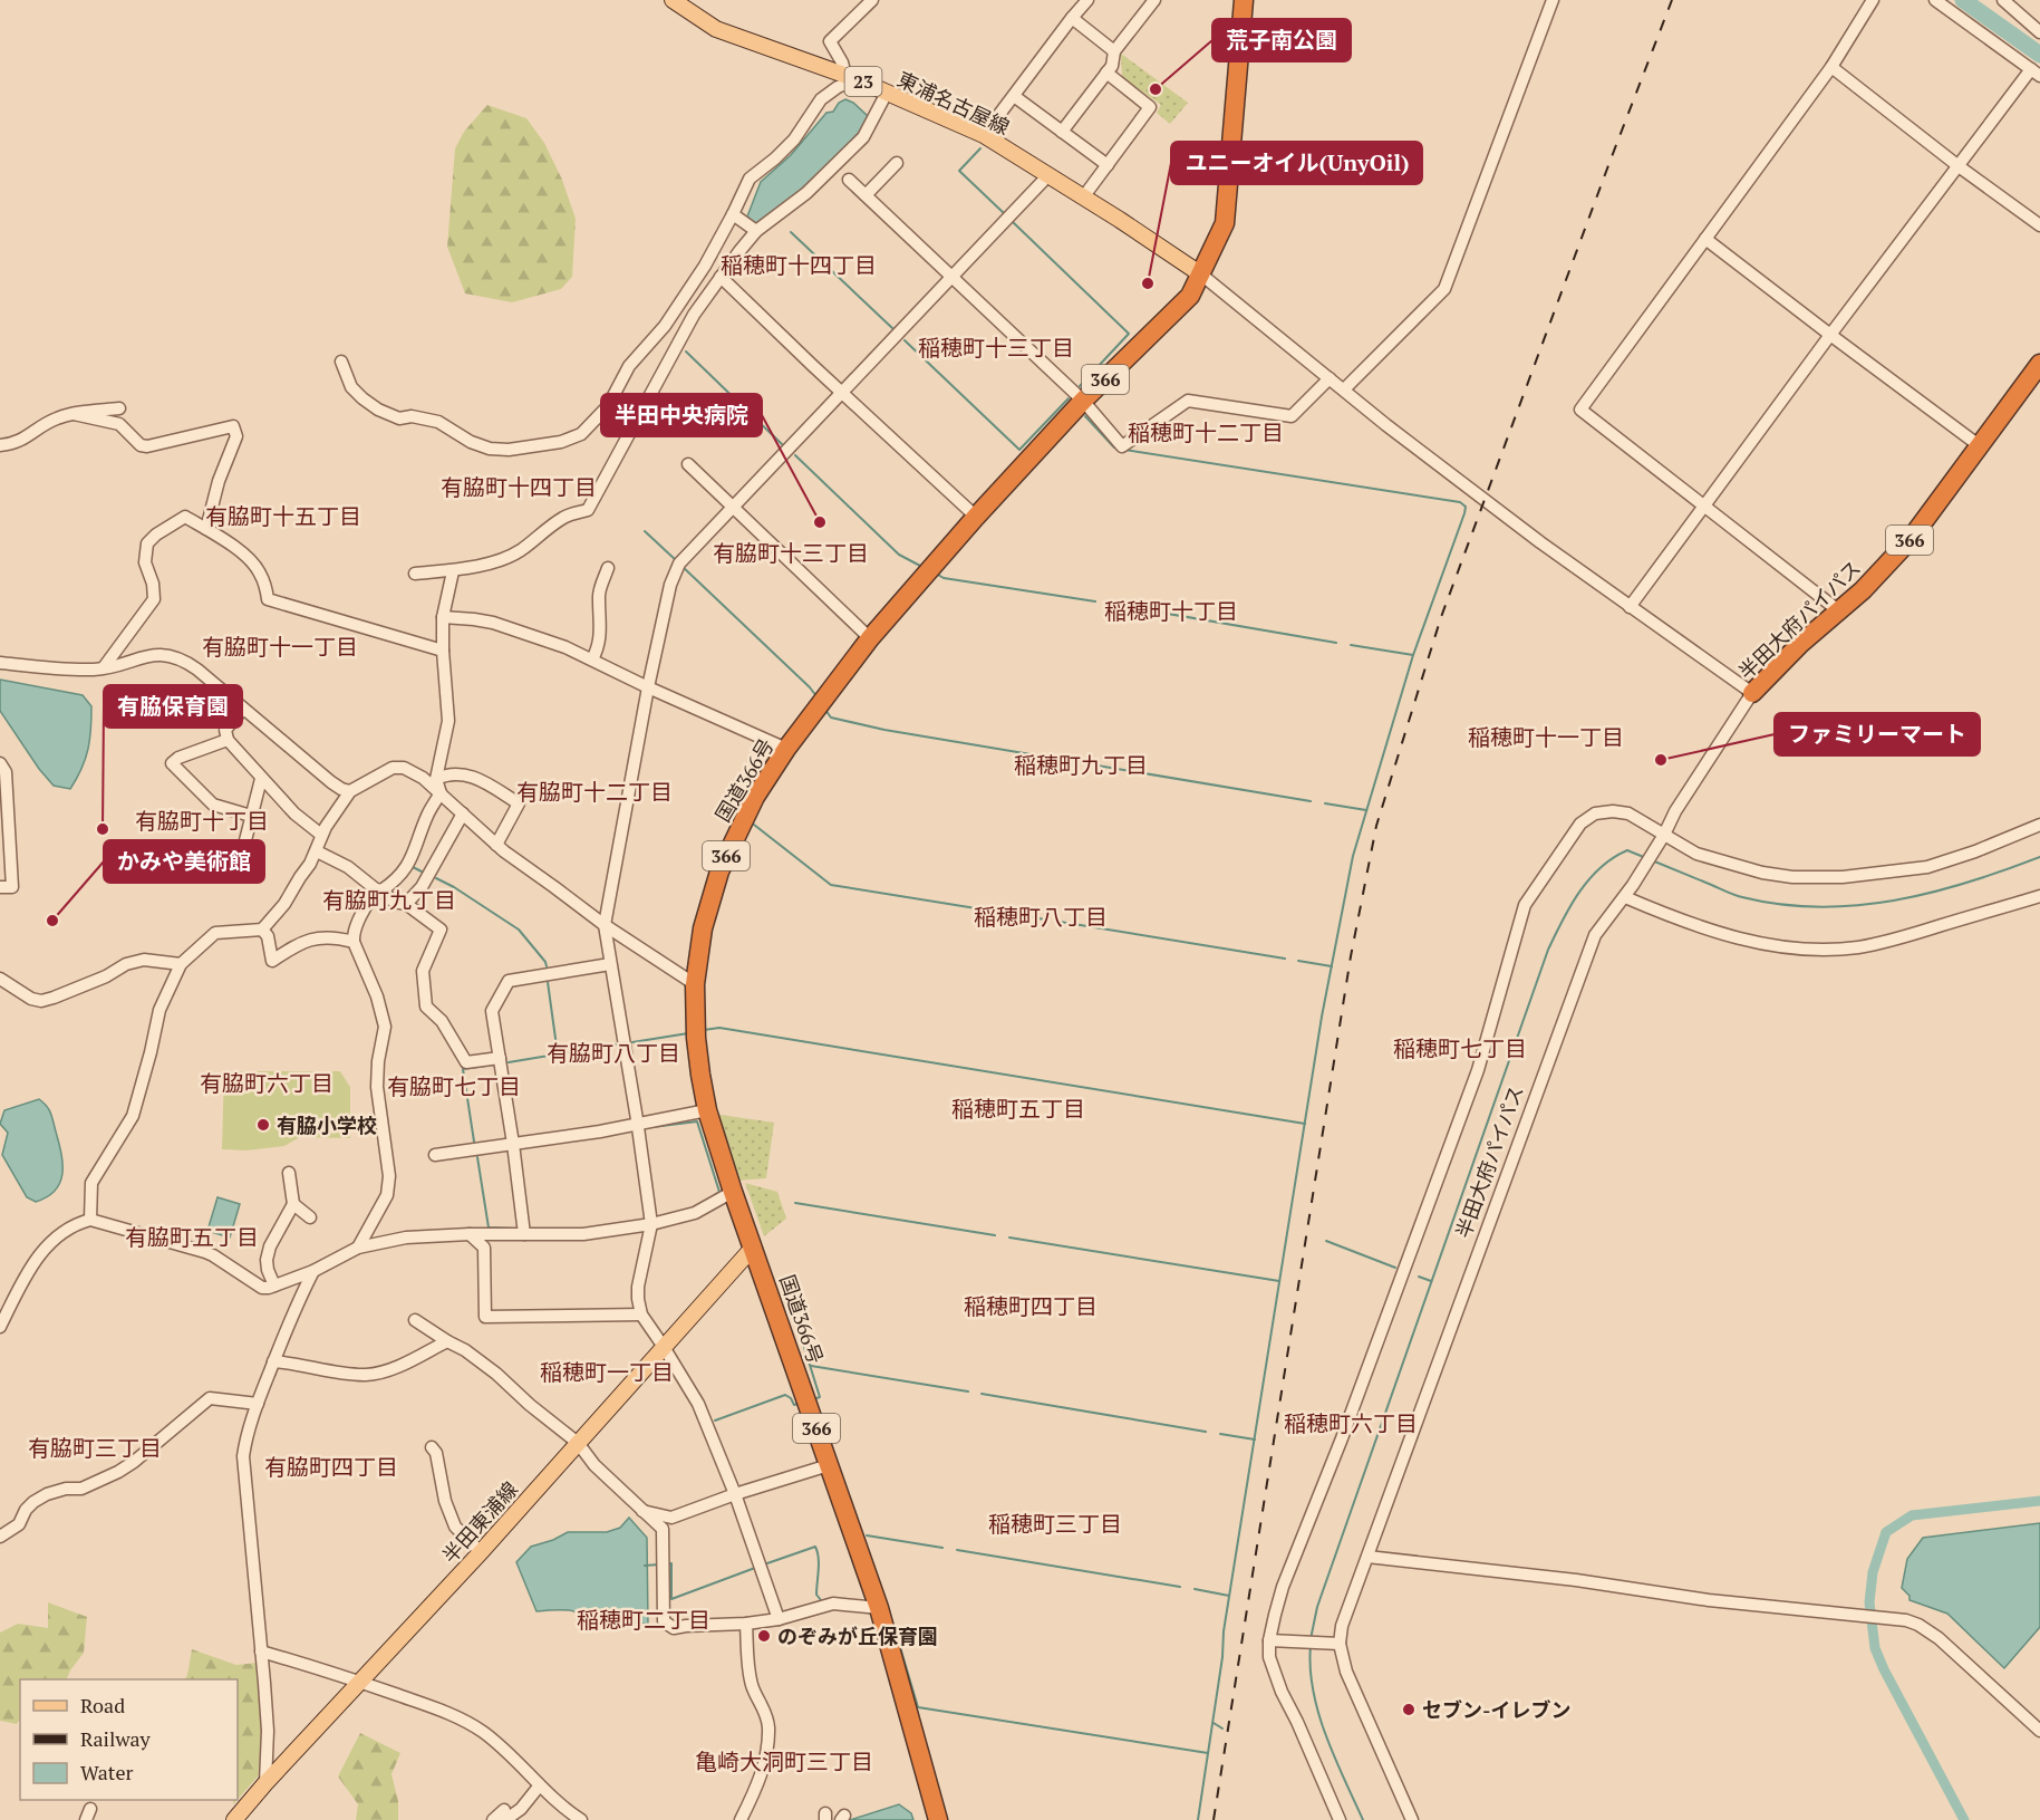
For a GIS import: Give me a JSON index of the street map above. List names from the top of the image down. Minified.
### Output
{"streets":{"highway":["366","半田大府パイパス","国道366号"],"main road":["23","東浦名古屋線","半田東浦線"]},"crossings":[["東浦名古屋線","国道366号"],["国道366号","半田東浦線"]],"districts":["稲穂町十四丁目","稲穂町十三丁目","稲穂町十二丁目","有脇町十四丁目","有脇町十五丁目","有脇町十三丁目","稲穂町十丁目","有脇町十一丁目","稲穂町十一丁目","稲穂町九丁目","有脇町十二丁目","有脇町十丁目","有脇町九丁目","稲穂町八丁目","稲穂町七丁目","有脇町八丁目","有脇町六丁目","有脇町七丁目","稲穂町五丁目","有脇町五丁目","稲穂町四丁目","稲穂町一丁目","稲穂町六丁目","有脇町三丁目","有脇町四丁目","稲穂町三丁目","稲穂町二丁目","亀崎大洞町三丁目"],"places":["荒子南公園","ユニーオイル(UnyOil)","半田中央病院","ファミリーマート","有脇保育園","かみや美術館","有脇小学校","のぞみが丘保育園","セブン-イレブン"],"legend":["Road","Railway","Water"]}
